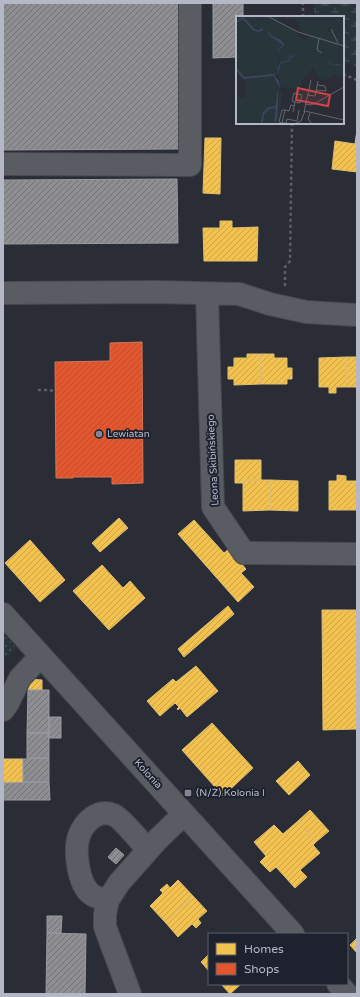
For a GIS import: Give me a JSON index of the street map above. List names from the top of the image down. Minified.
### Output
{"streets":{"street":["Leona Skibińskiego","Kolonia"]},"places":{"other":["Lewiatan"],"transit":["(N/Ż) Kolonia I"]},"legend":["Homes","Shops"]}
